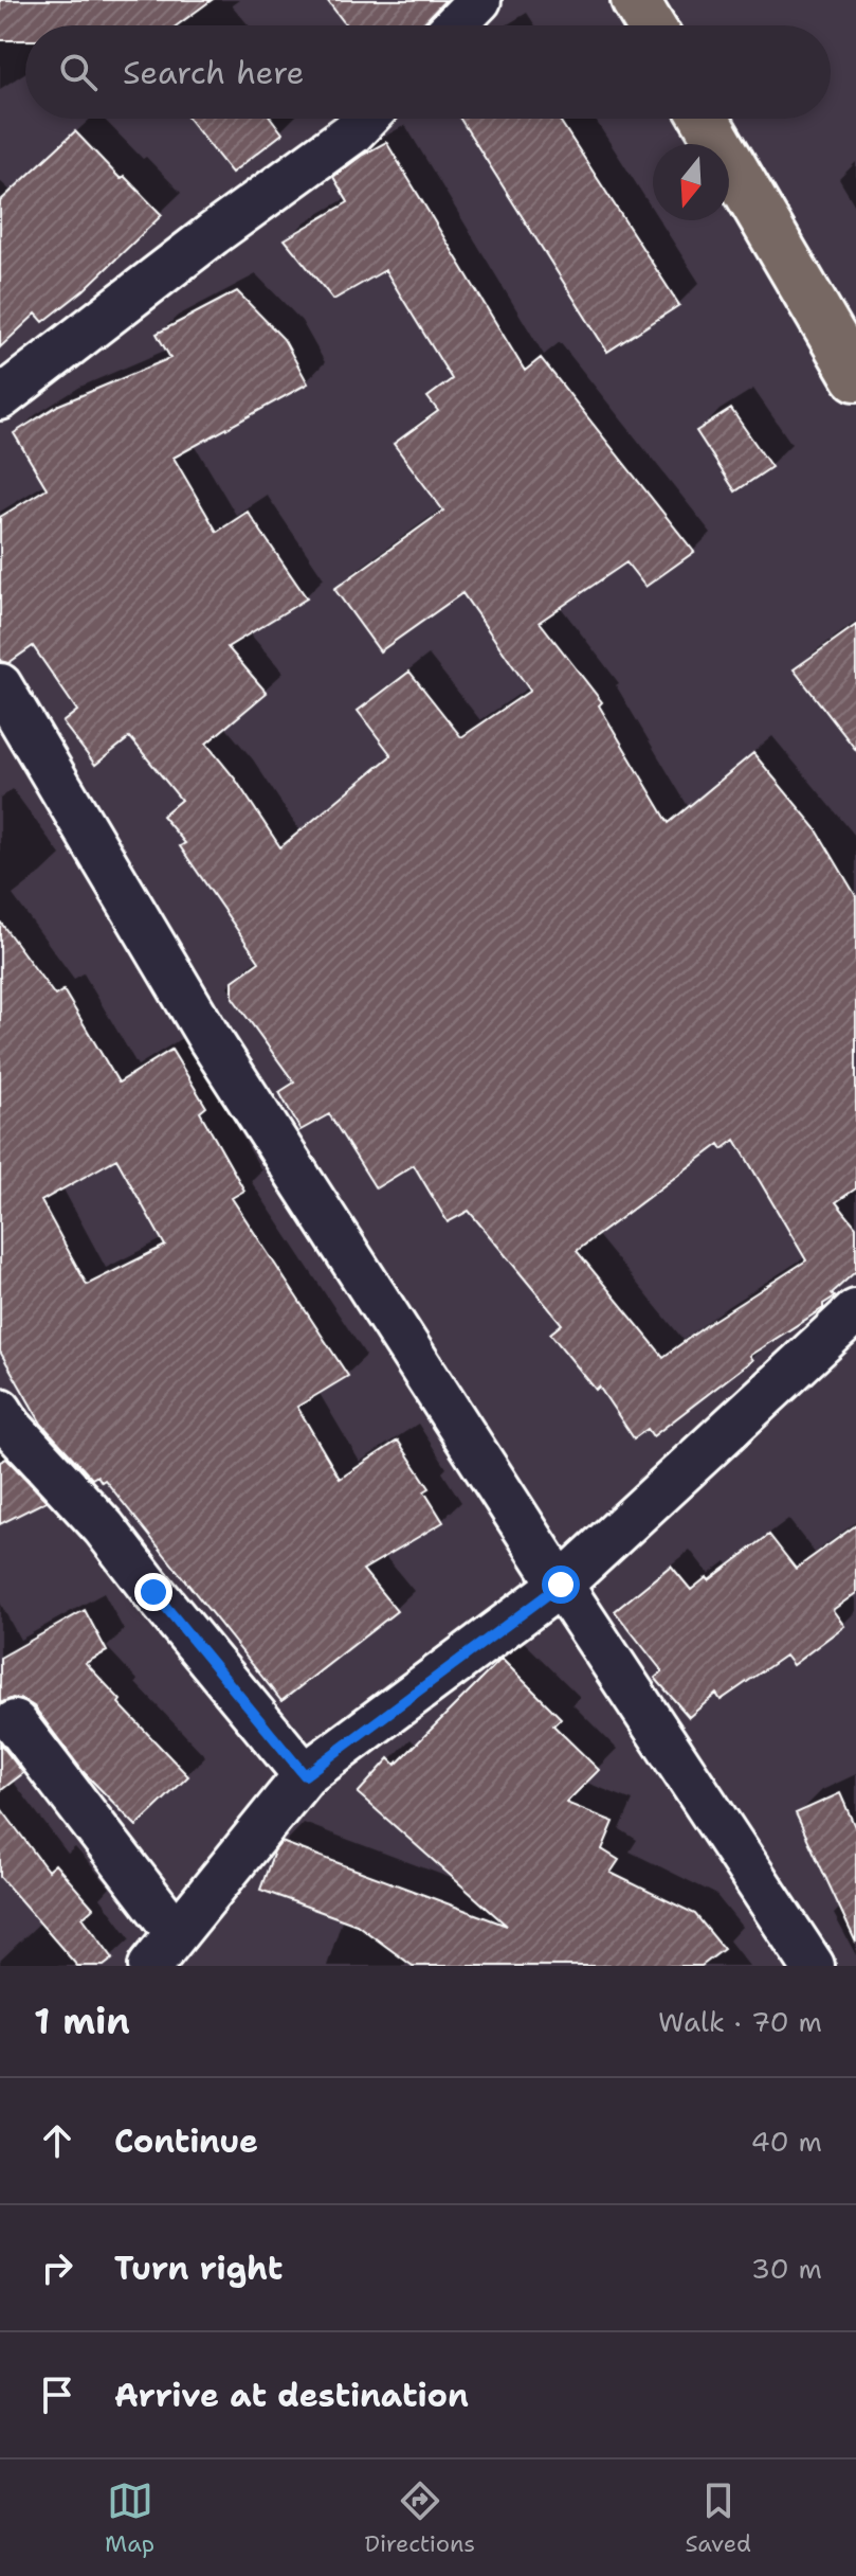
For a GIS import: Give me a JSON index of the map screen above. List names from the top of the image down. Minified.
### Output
{"north":"bottom","page":{"search":"Search here","heading":["1 min","Walk · 70 m"],"list":[["Continue","40 m"],["Turn right","30 m"],"Arrive at destination"],"nav":["Map","Directions","Saved"]}}
